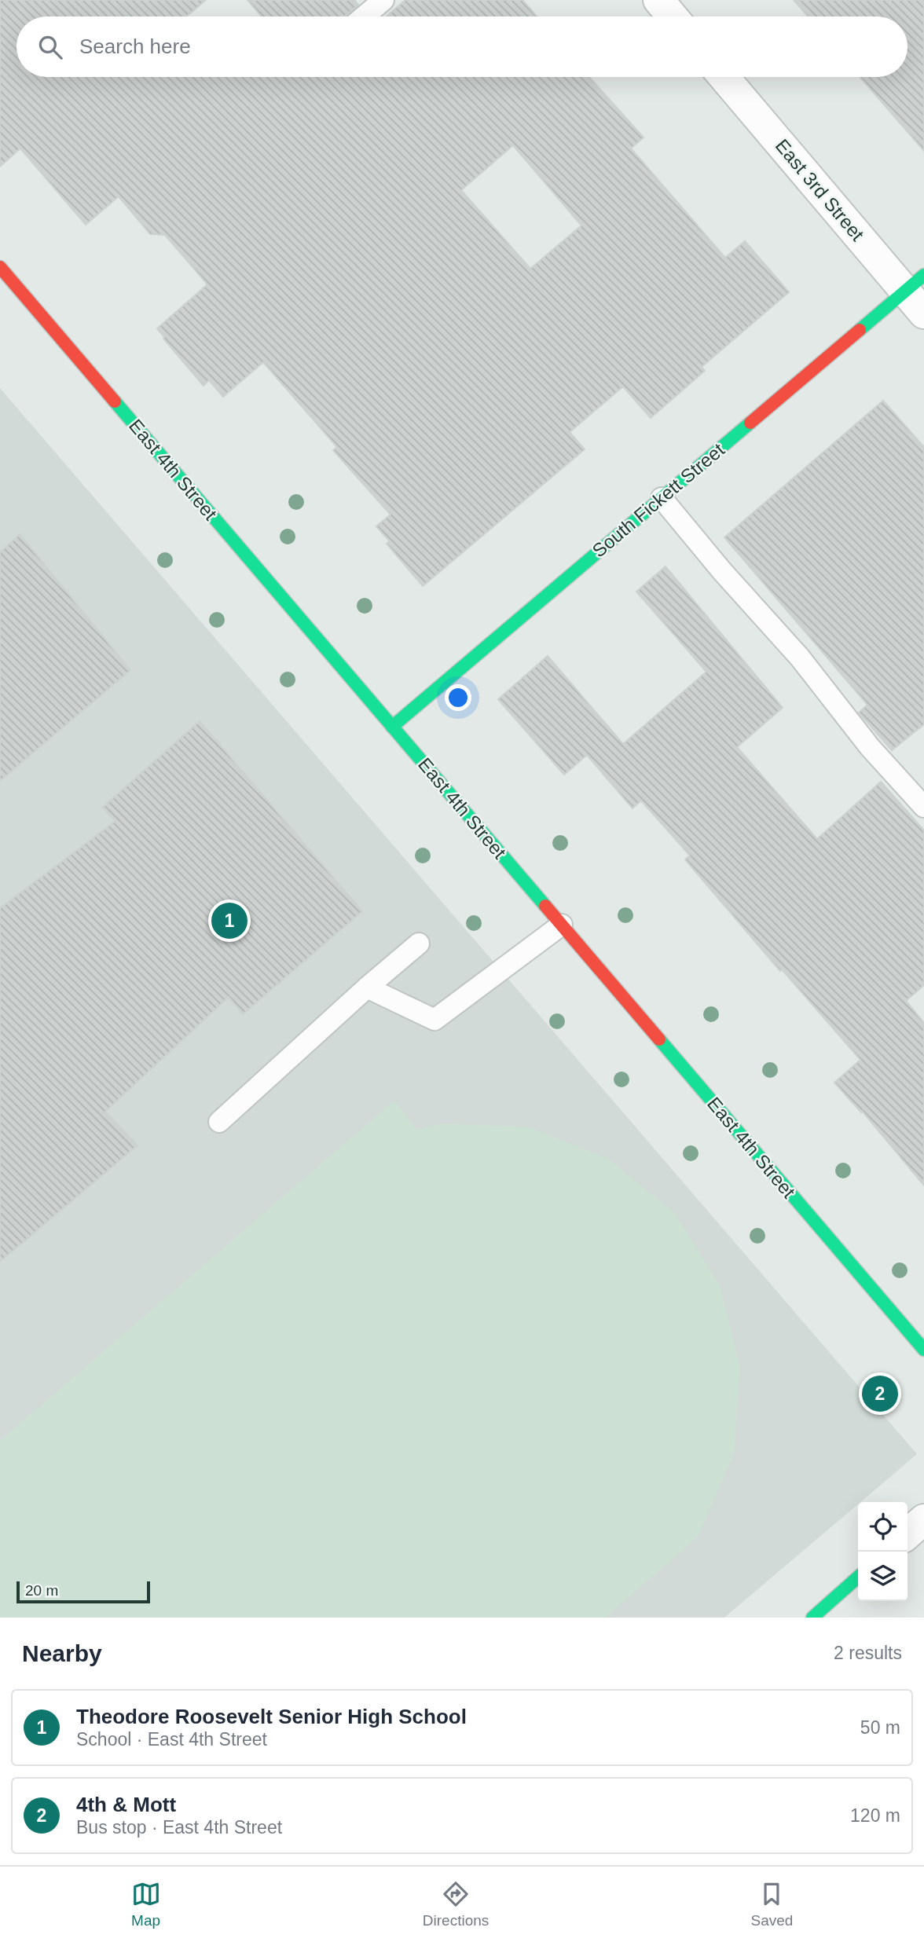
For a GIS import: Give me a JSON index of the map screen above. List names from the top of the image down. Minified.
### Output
{"streets":{"main road":["East 4th Street","South Fickett Street"],"street":["East 3rd Street"]},"crossings":[["East 3rd Street","South Fickett Street"],["East 4th Street","South Fickett Street"]],"scale_bar":"20 m","page":{"search":"Search here","pins":["1","2"],"scale":"20 m","heading":["Nearby","2 results"],"list":[{"mark":"1","name":"Theodore Roosevelt Senior High School","note":"School · East 4th Street","value":"50 m"},{"mark":"2","name":"4th & Mott","note":"Bus stop · East 4th Street","value":"120 m"}],"nav":["Map","Directions","Saved"]}}
